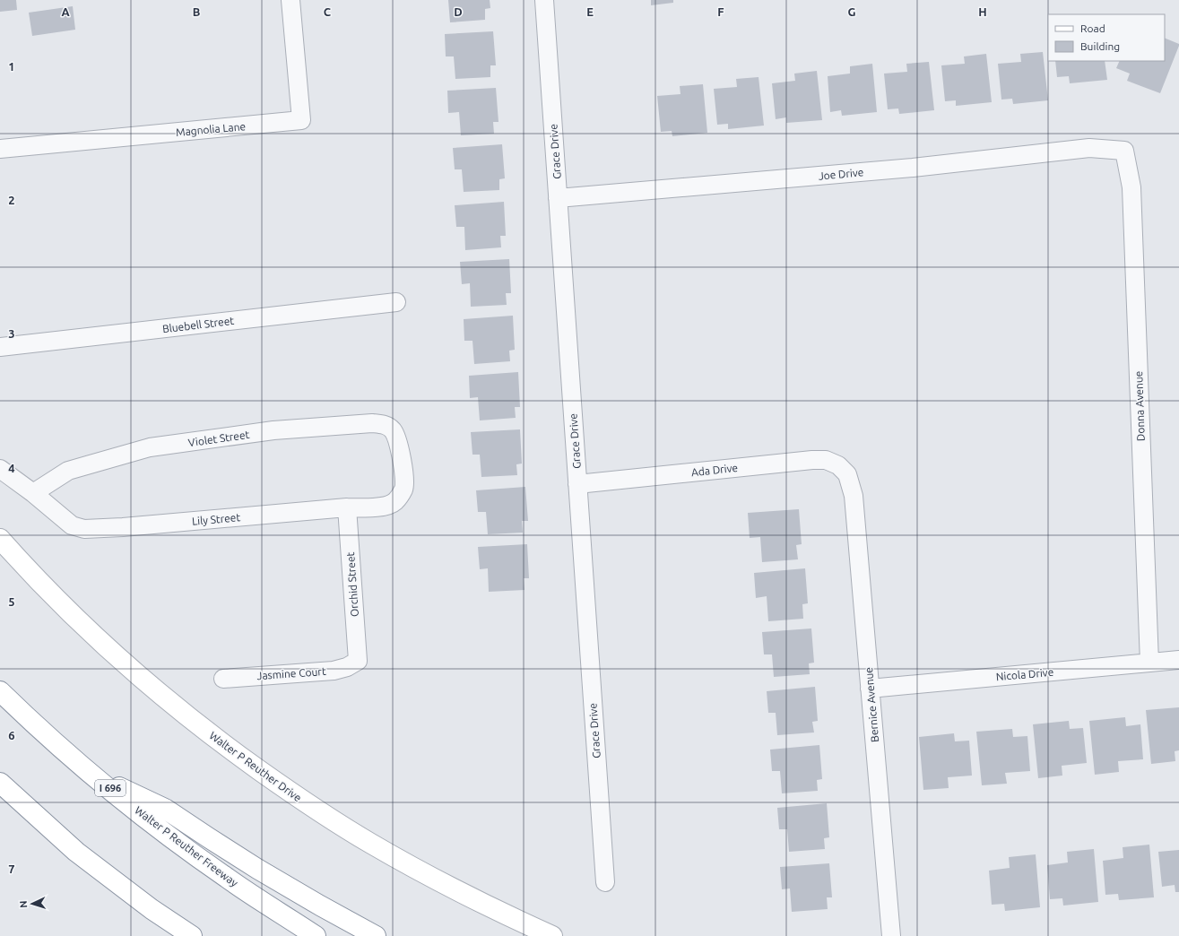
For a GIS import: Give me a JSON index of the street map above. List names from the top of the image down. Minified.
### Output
{"streets":{"main road":["Walter P Reuther Drive","I 696","Walter P Reuther Freeway"],"street":["Magnolia Lane","Grace Drive","Joe Drive","Bluebell Street","Donna Avenue","Violet Street","Ada Drive","Lily Street","Orchid Street","Jasmine Court","Nicola Drive","Bernice Avenue"]},"crossings":[["Grace Drive","Joe Drive"],["Grace Drive","Ada Drive"],["Joe Drive","Donna Avenue"],["Donna Avenue","Nicola Drive"],["Violet Street","Lily Street"],["Ada Drive","Bernice Avenue"],["Lily Street","Orchid Street"],["Orchid Street","Jasmine Court"],["Nicola Drive","Bernice Avenue"]],"legend":["Road","Building"],"north":"left","grid":{"columns":["A","B","C","D","E","F","G","H"],"rows":["1","2","3","4","5","6","7"]}}
